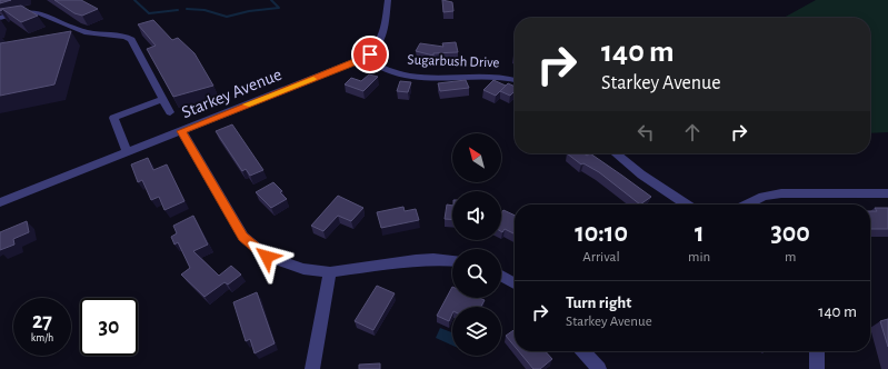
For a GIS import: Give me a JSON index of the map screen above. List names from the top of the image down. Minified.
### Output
{"streets":{"street":["Sugarbush Drive","Starkey Avenue"]},"crossings":[["Sugarbush Drive","Starkey Avenue"]],"north":"top left","page":{"turn":["140 m","Starkey Avenue"],"eta":["10:10","Arrival","1","min","300","m"],"list":[{"name":"Turn right","note":"Starkey Avenue","value":"140 m"}],"speed":"27 km/h","limit":"30"}}
